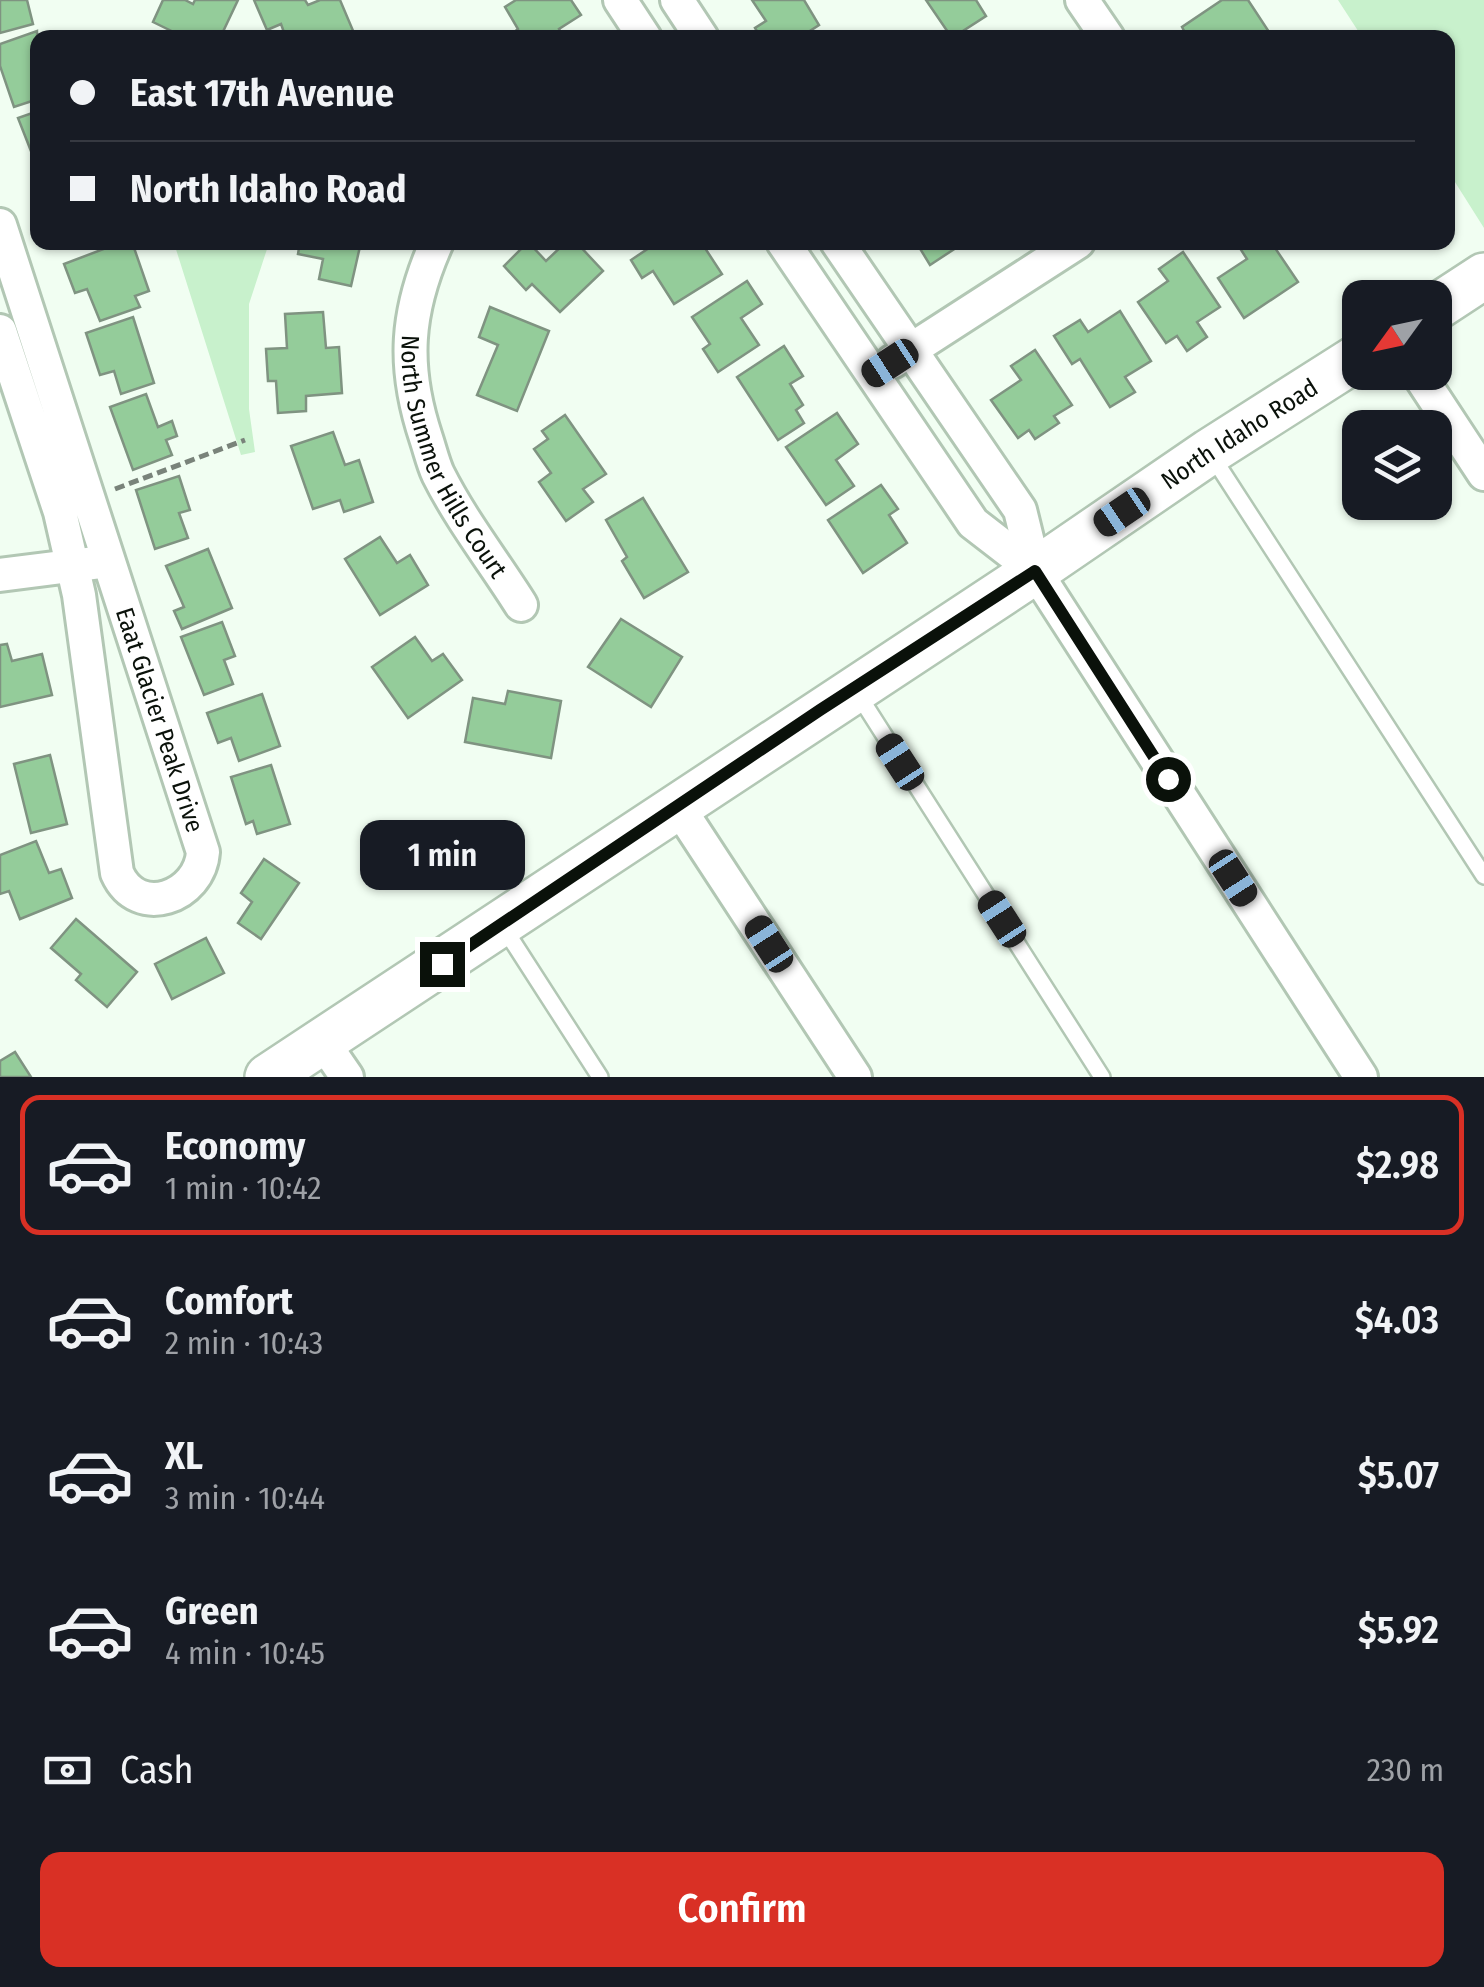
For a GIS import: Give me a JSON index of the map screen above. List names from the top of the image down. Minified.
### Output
{"streets":{"main road":["North Idaho Road"],"street":["North Summer Hills Court","Eaat Glacier Peak Drive"]},"north":"bottom left","page":{"banner":["East 17th Avenue","North Idaho Road"],"bubble":"1 min","list":[{"name":"Economy","note":"1 min · 10:42","value":"$2.98"},{"name":"Comfort","note":"2 min · 10:43","value":"$4.03"},{"name":"XL","note":"3 min · 10:44","value":"$5.07"},{"name":"Green","note":"4 min · 10:45","value":"$5.92"}],"pay":["Cash","230 m"],"buttons":"Confirm"}}
